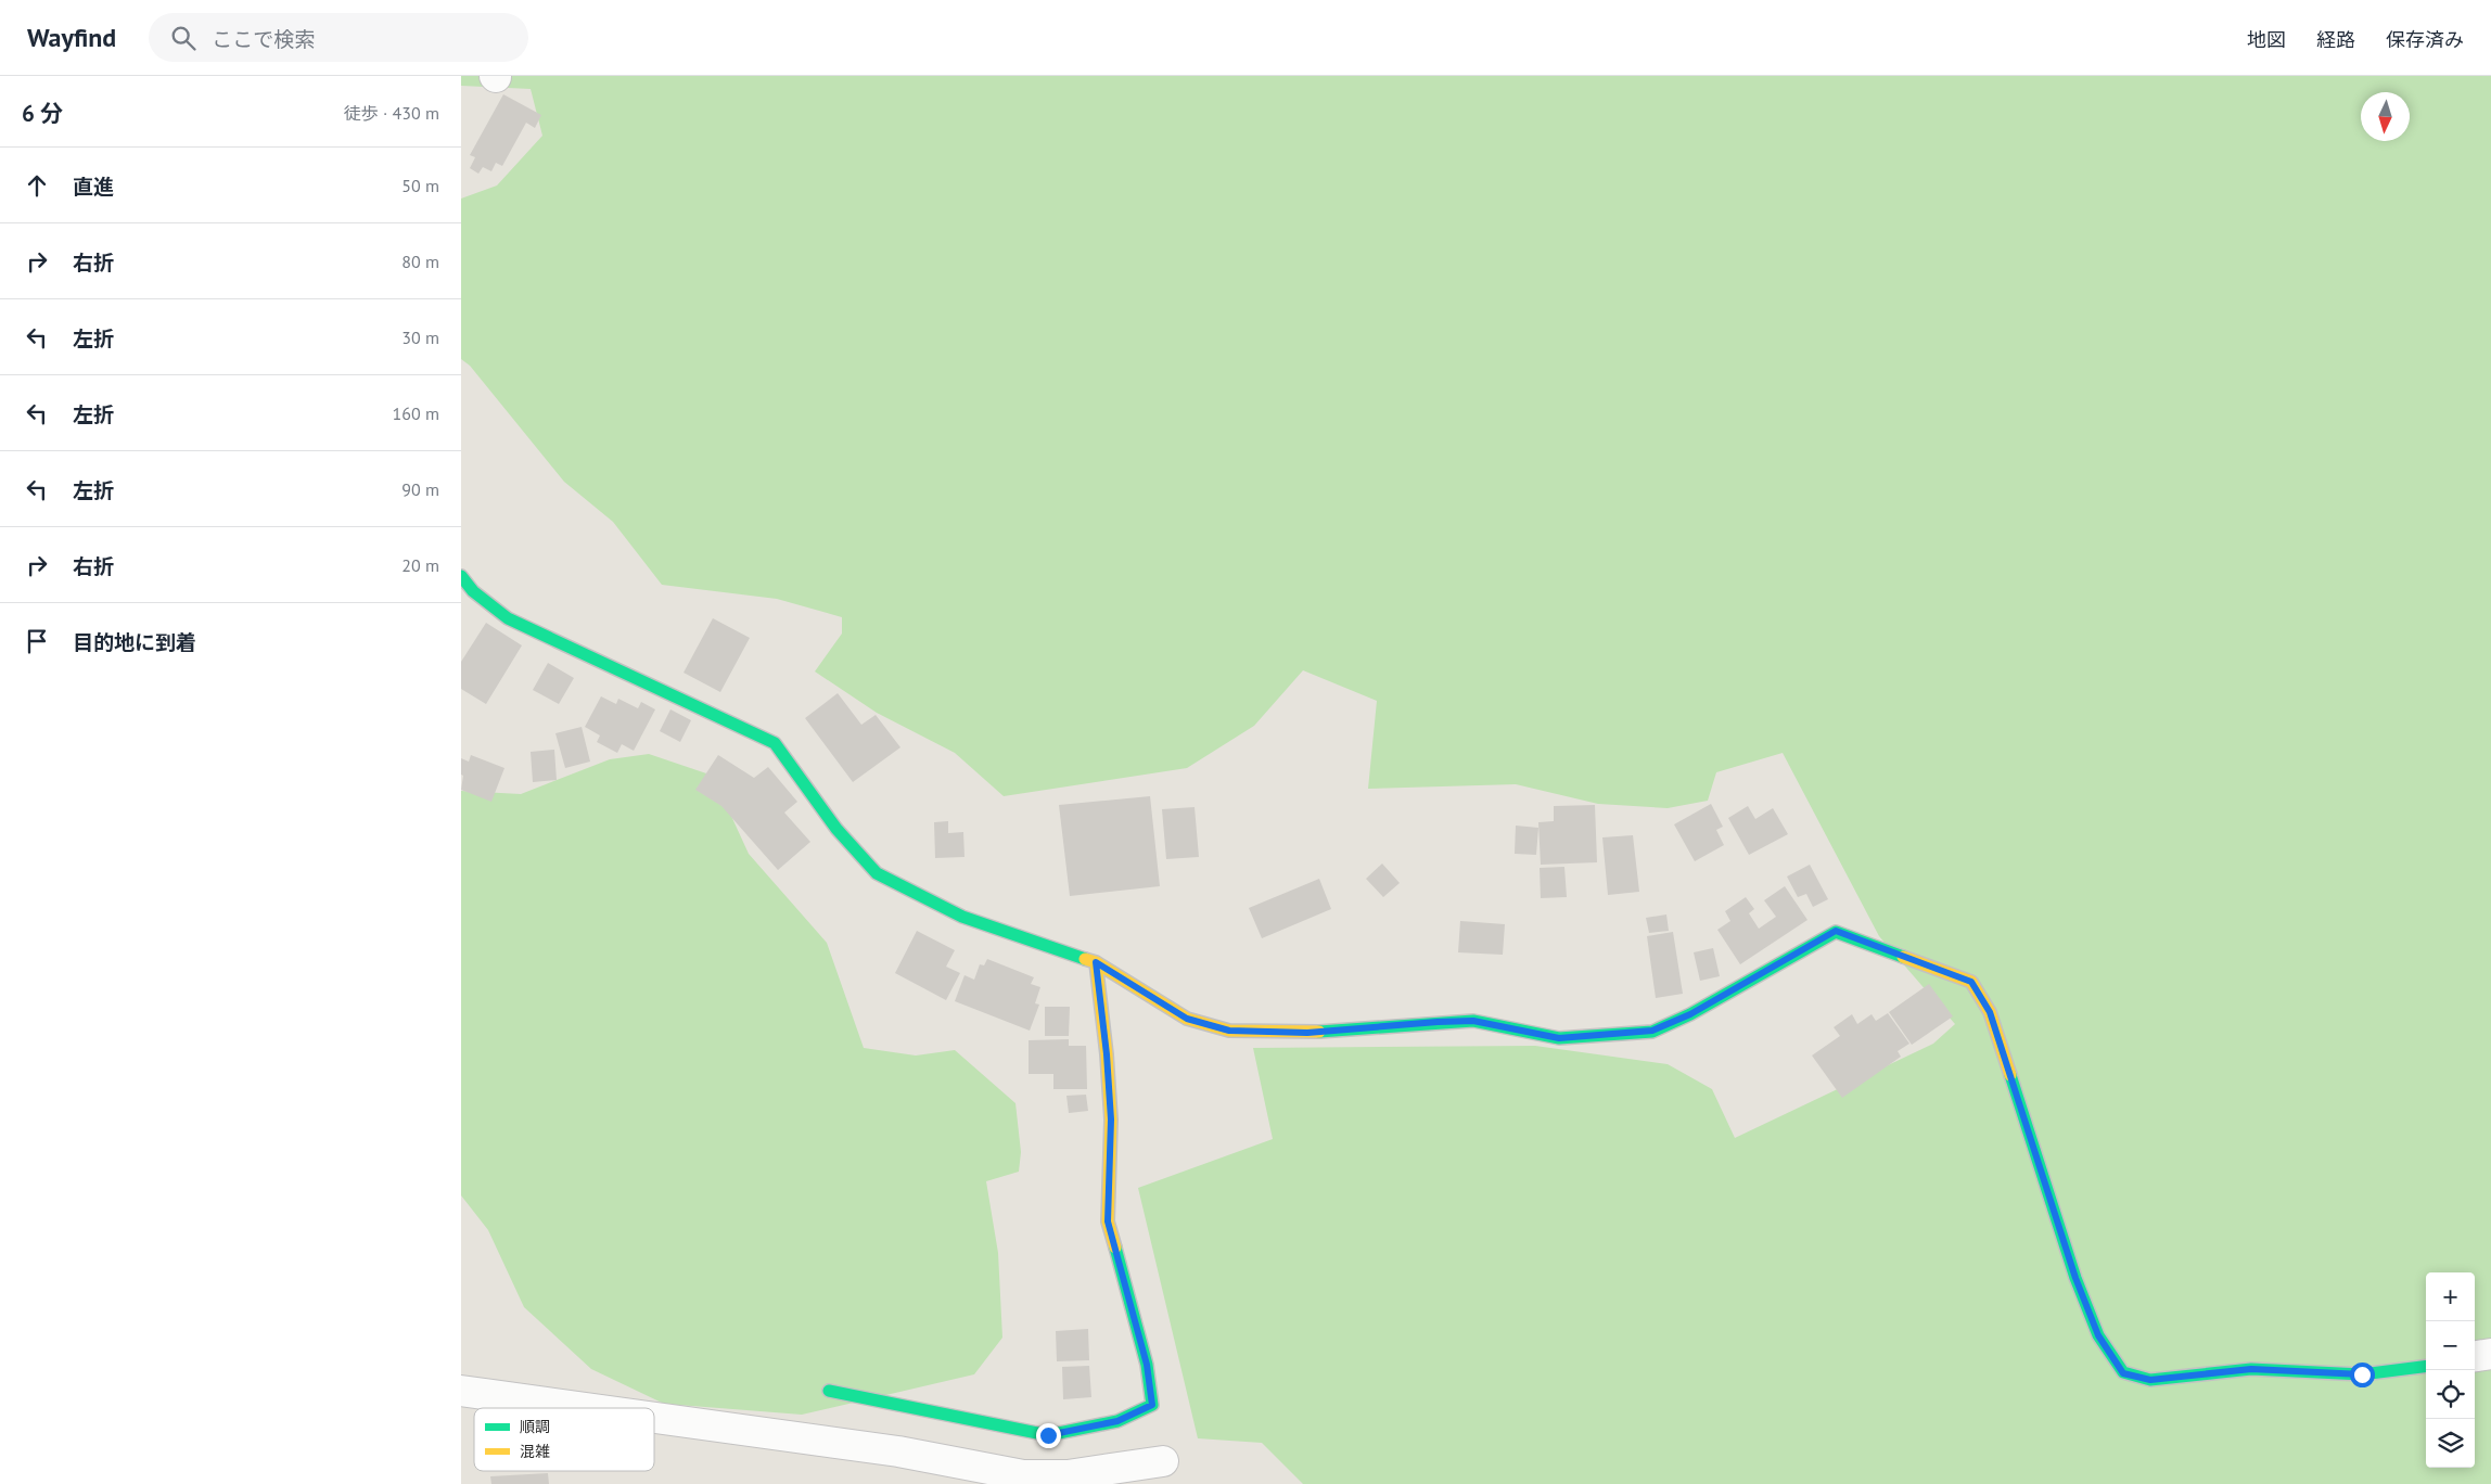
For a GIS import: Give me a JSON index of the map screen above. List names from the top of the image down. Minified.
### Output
{"legend":["順調","混雑"],"north":"bottom","page":{"header":"Wayfind","search":"ここで検索","nav":["地図","経路","保存済み"],"heading":["6 分","徒歩 · 430 m"],"list":[["直進","50 m"],["右折","80 m"],["左折","30 m"],["左折","160 m"],["左折","90 m"],["右折","20 m"],"目的地に到着"],"map_buttons":["+","−"]}}
